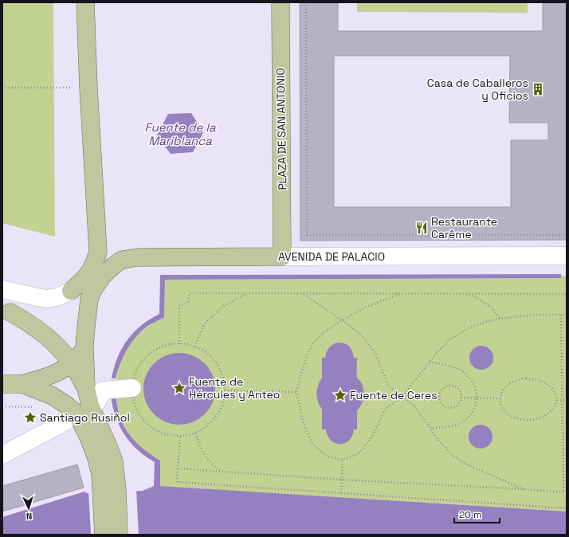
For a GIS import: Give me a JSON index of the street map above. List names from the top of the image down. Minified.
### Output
{"streets":{"main road":["PLAZA DE SAN ANTONIO","AVENIDA DE PALACIO"]},"crossings":[["PLAZA DE SAN ANTONIO","AVENIDA DE PALACIO"]],"water":["Fuente de la Mariblanca"],"places":{"building":["Casa de Caballeros y Oficios"],"restaurant":["Restaurante Carême"],"place":["Fuente de Hércules y Anteo","Fuente de Ceres","Santiago Rusiñol"]},"scale_bar":"20 m","north":"bottom"}
